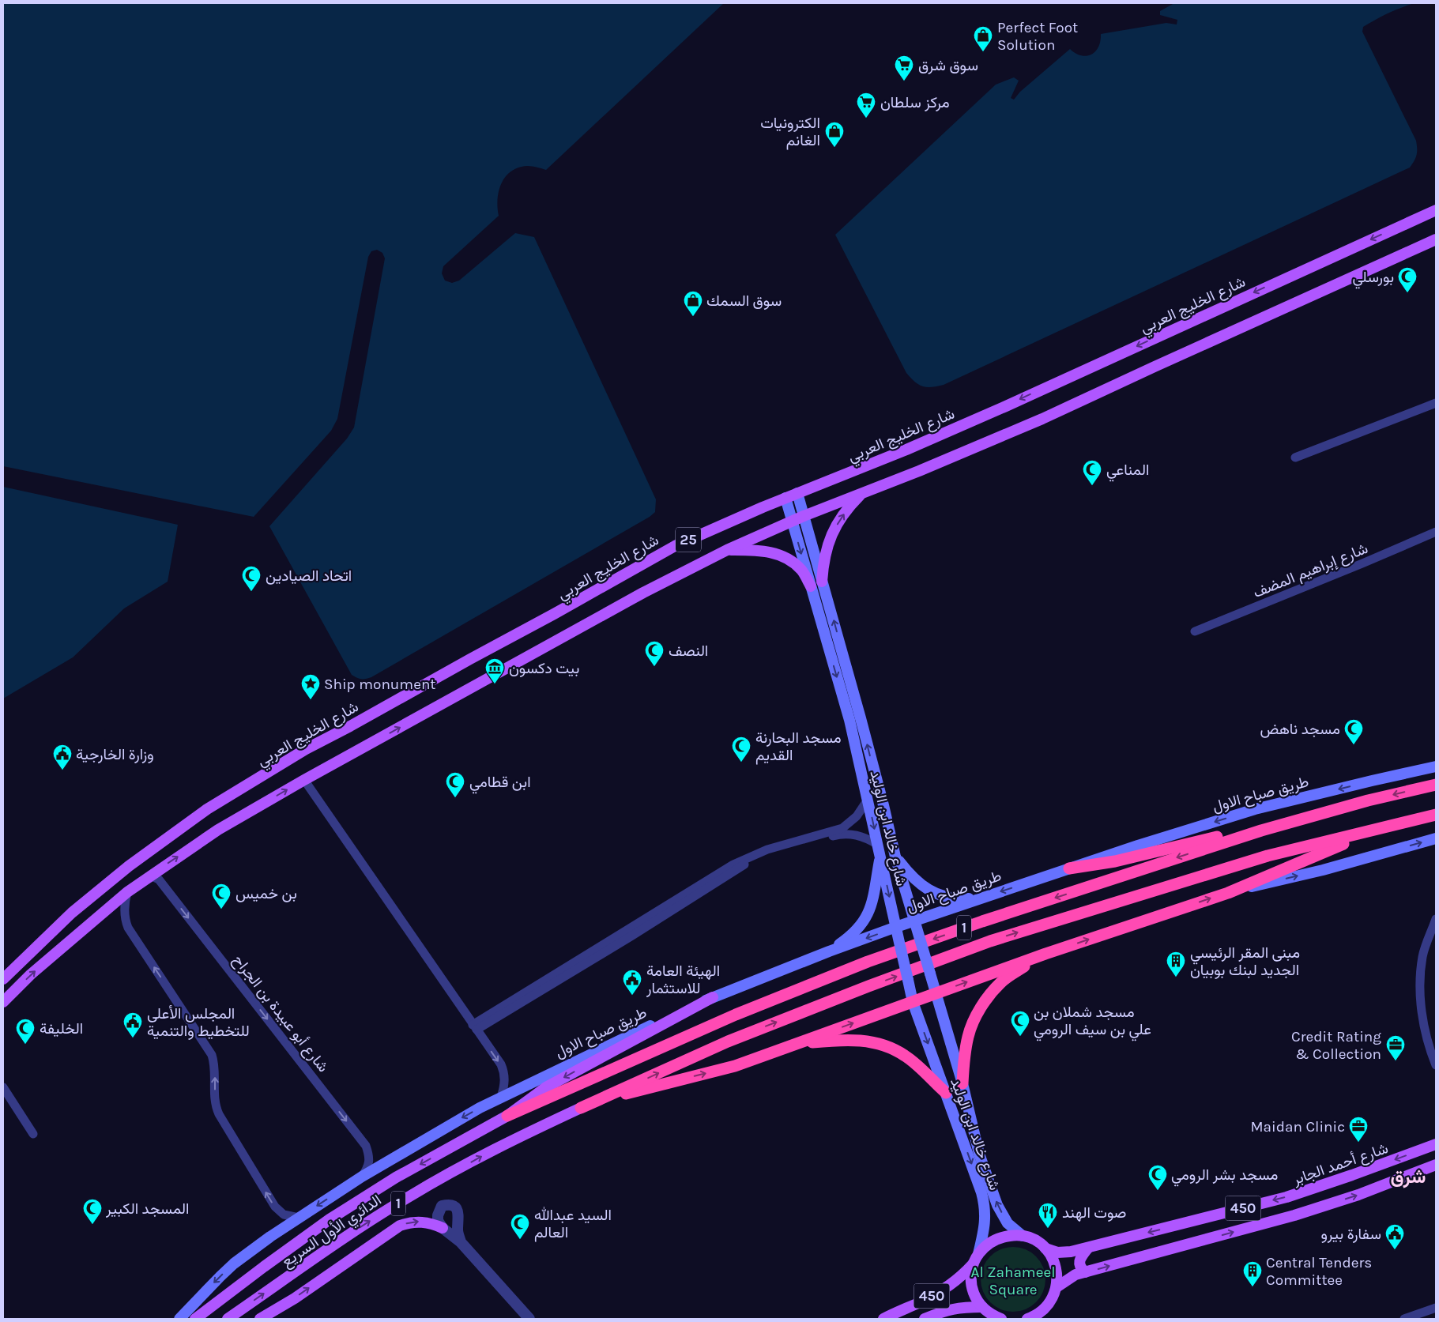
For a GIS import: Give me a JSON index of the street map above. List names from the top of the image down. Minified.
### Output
{"streets":{"highway":["1"],"main road":["شارع الخليج العربي","25","طريق صباح الاول","شارع خالد ابن الوليد","شارع أحمد الجابر","450","الدائري الأول السريع"],"street":["شارع إبراهيم المضف","شارع أبو عبيدة بن الجراح"]},"crossings":[["شارع الخليج العربي","شارع خالد ابن الوليد"],["25","شارع خالد ابن الوليد"],["25","شارع أبو عبيدة بن الجراح"],["طريق صباح الاول","شارع خالد ابن الوليد"],["طريق صباح الاول","الدائري الأول السريع"],["شارع خالد ابن الوليد","450"],["1","الدائري الأول السريع"],["شارع أبو عبيدة بن الجراح","الدائري الأول السريع"],["شارع أحمد الجابر","450"]],"districts":["شرق"],"parks":["Al Zahameel Square"],"places":{"shop":["Perfect Foot Solution","الكترونيات الغانم","سوق السمك"],"supermarket":["سوق شرق","مركز سلطان"],"mosque":["بورسلي","المناعي","اتحاد الصيادين","النصف","مسجد ناهض","مسجد البحارنة القديم","ابن قطامي","بن خميس","مسجد شملان بن علي بن سيف الرومي","الخليفة","مسجد بشر الرومي","المسجد الكبير","السيد عبدالله العالم"],"museum":["بيت دكسون"],"place":["Ship monument"],"public building":["وزارة الخارجية","الهيئة العامة للاستثمار","المجلس الأعلى للتخطيط والتنمية","سفارة بيرو"],"building":["مبنى المقر الرئيسي الجديد لبنك بوبيان","Central Tenders Committee"],"office":["Credit Rating & Collection","Maidan Clinic"],"restaurant":["صوت الهند"]}}
